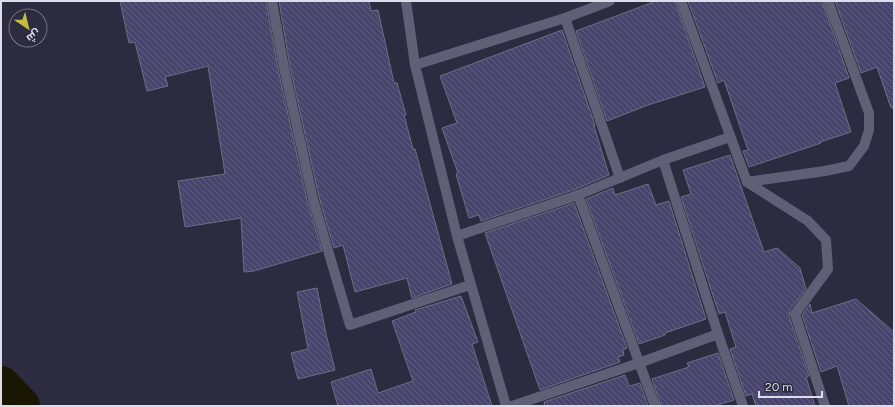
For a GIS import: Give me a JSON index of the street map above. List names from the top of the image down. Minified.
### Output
{"scale_bar":"20 m","north":"bottom right"}
